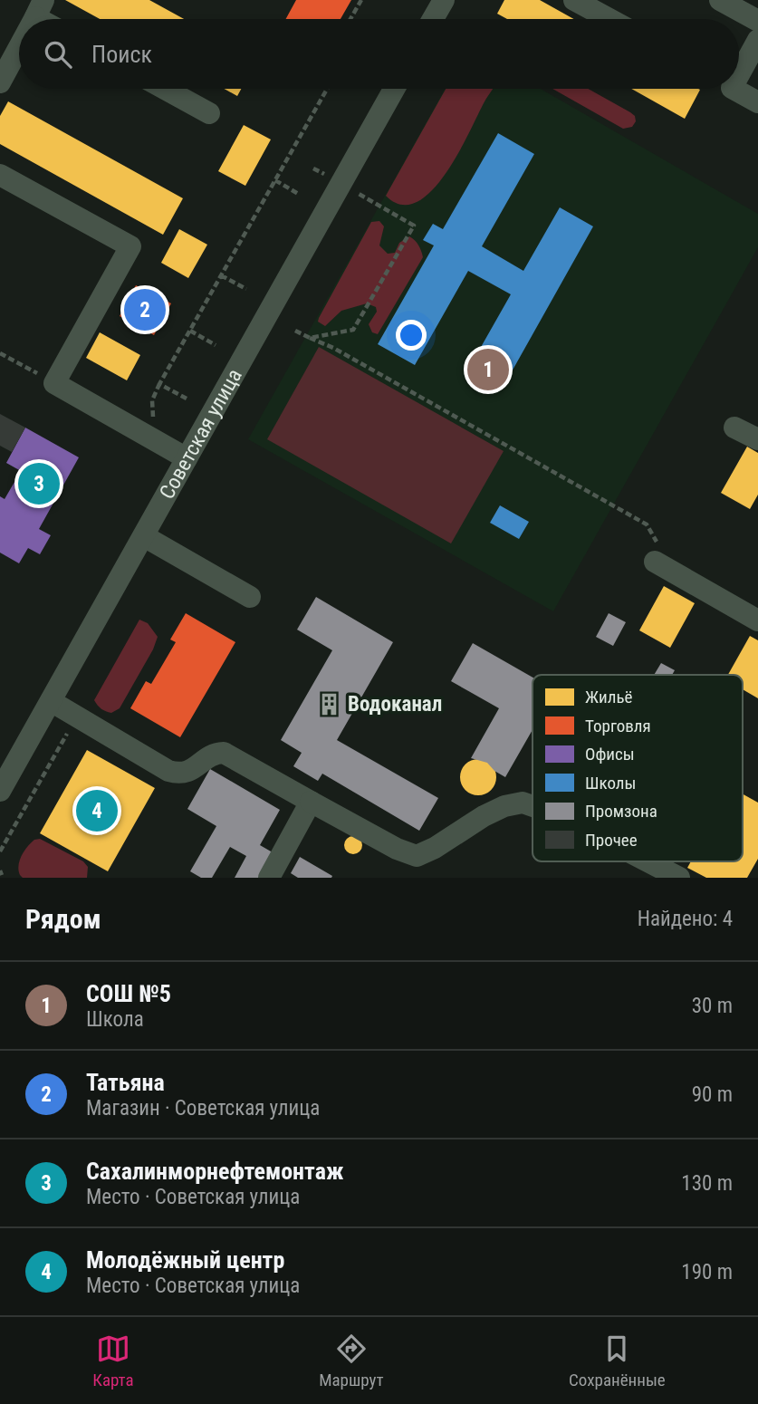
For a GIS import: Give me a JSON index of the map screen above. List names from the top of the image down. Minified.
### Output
{"streets":{"street":["Советская улица"]},"places":{"building":["Водоканал"]},"legend":["Жильё","Торговля","Офисы","Школы","Промзона","Прочее"],"page":{"search":"Поиск","pins":["2","1","3","4"],"heading":["Рядом","Найдено: 4"],"list":[{"mark":"1","name":"СОШ №5","note":"Школа","value":"30 m"},{"mark":"2","name":"Татьяна","note":"Магазин · Советская улица","value":"90 m"},{"mark":"3","name":"Сахалинморнефтемонтаж","note":"Место · Советская улица","value":"130 m"},{"mark":"4","name":"Молодёжный центр","note":"Место · Советская улица","value":"190 m"}],"nav":["Карта","Маршрут","Сохранённые"]}}
